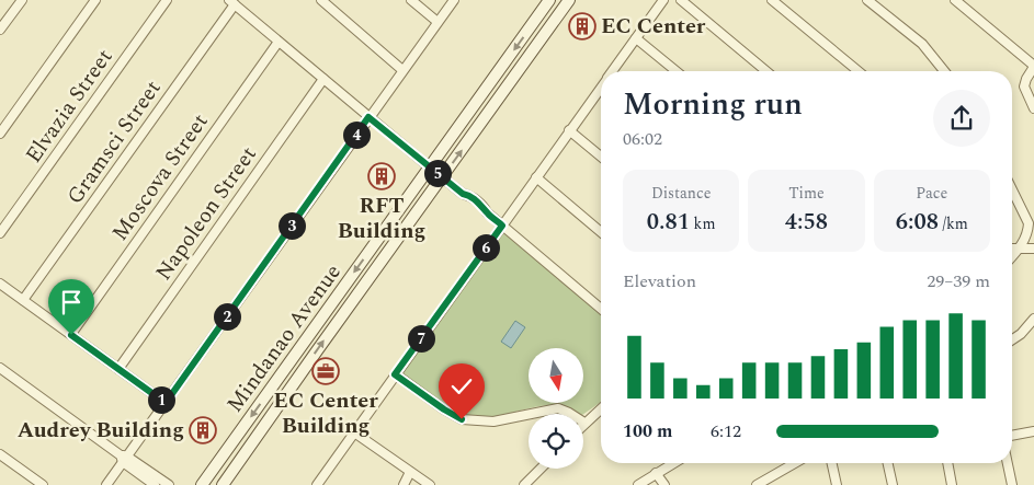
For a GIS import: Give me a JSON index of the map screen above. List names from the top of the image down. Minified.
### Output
{"streets":{"main road":["Mindanao Avenue"],"street":["Elvazia Street","Gramsci Street","Moscova Street","Napoleon Street"]},"places":{"building":["EC Center","RFT Building","Audrey Building"],"office":["EC Center Building"]},"north":"bottom","page":{"heading":["Morning run","06:02"],"pins":["4","5","3","6","2","7","1"],"stats":[["Distance","0.81 km"],["Time","4:58"],["Pace","6:08 /km"]],"chart":["Elevation","29–39 m"],"list":[{"name":"100 m","note":"6:12"}]}}
